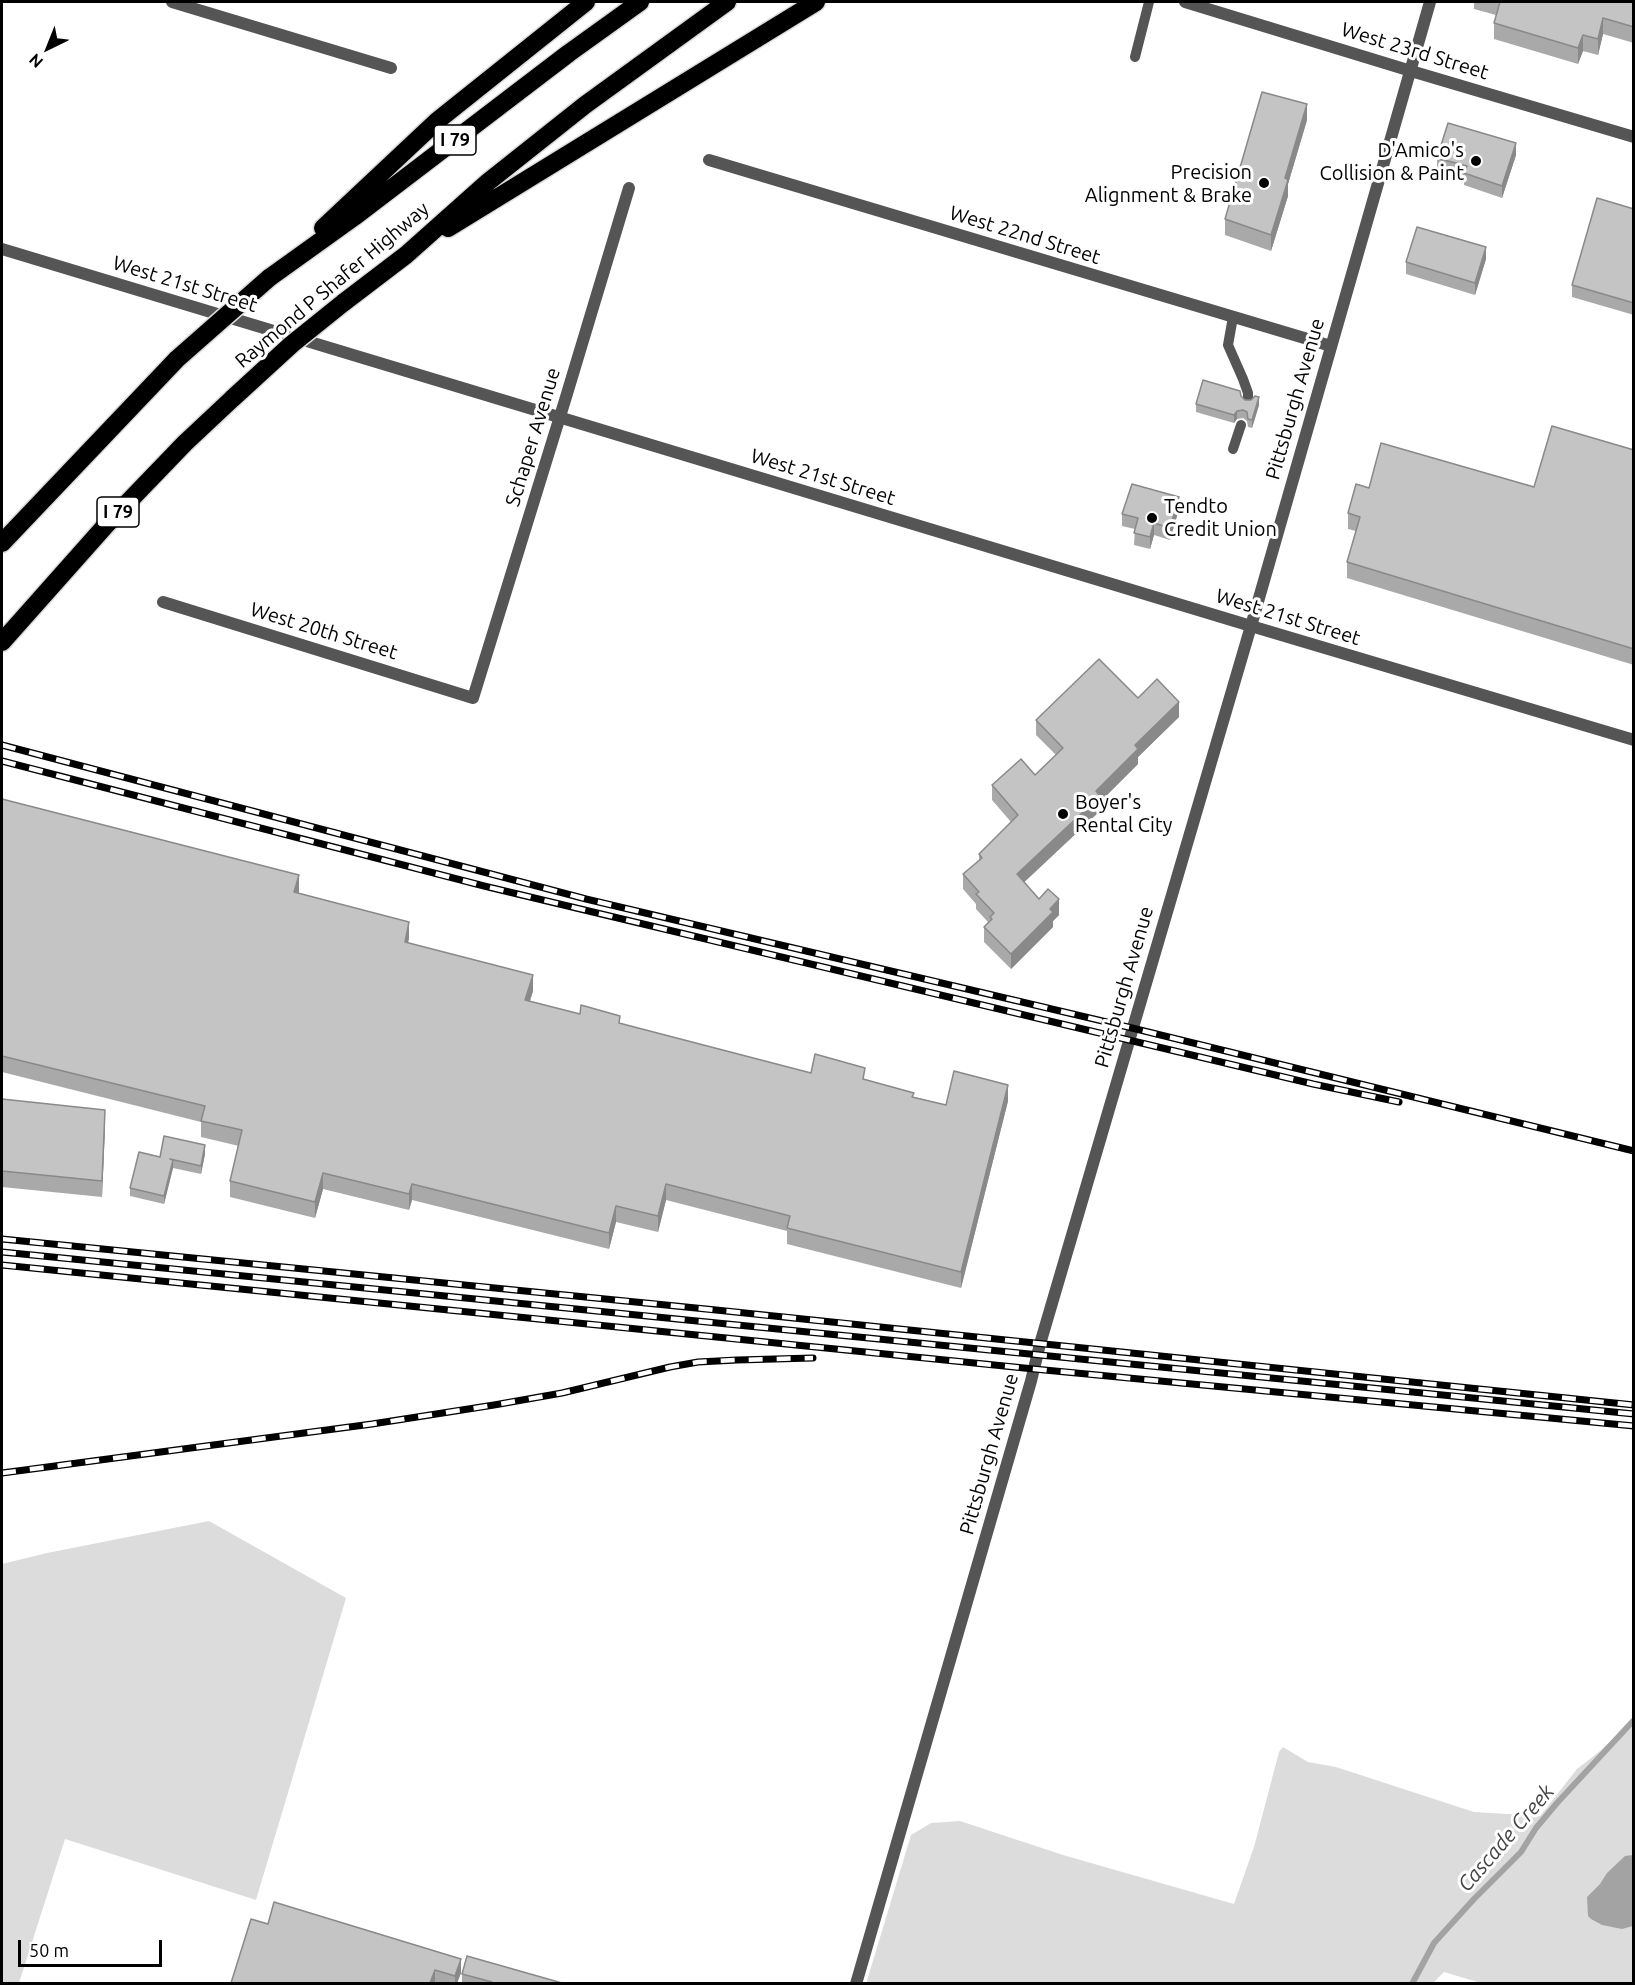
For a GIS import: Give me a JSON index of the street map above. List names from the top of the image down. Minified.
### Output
{"streets":{"highway":["I 79","Raymond P Shafer Highway"],"street":["West 23rd Street","West 22nd Street","West 21st Street","Pittsburgh Avenue","Schaper Avenue","West 20th Street"]},"crossings":[["West 23rd Street","Pittsburgh Avenue"],["West 22nd Street","Pittsburgh Avenue"],["West 21st Street","Pittsburgh Avenue"],["West 21st Street","Schaper Avenue"],["Schaper Avenue","West 20th Street"]],"water":["Cascade Creek"],"places":["D'Amico's Collision & Paint","Precision Alignment & Brake","Tendto Credit Union","Boyer's Rental City"],"scale_bar":"50 m","north":"bottom left"}
